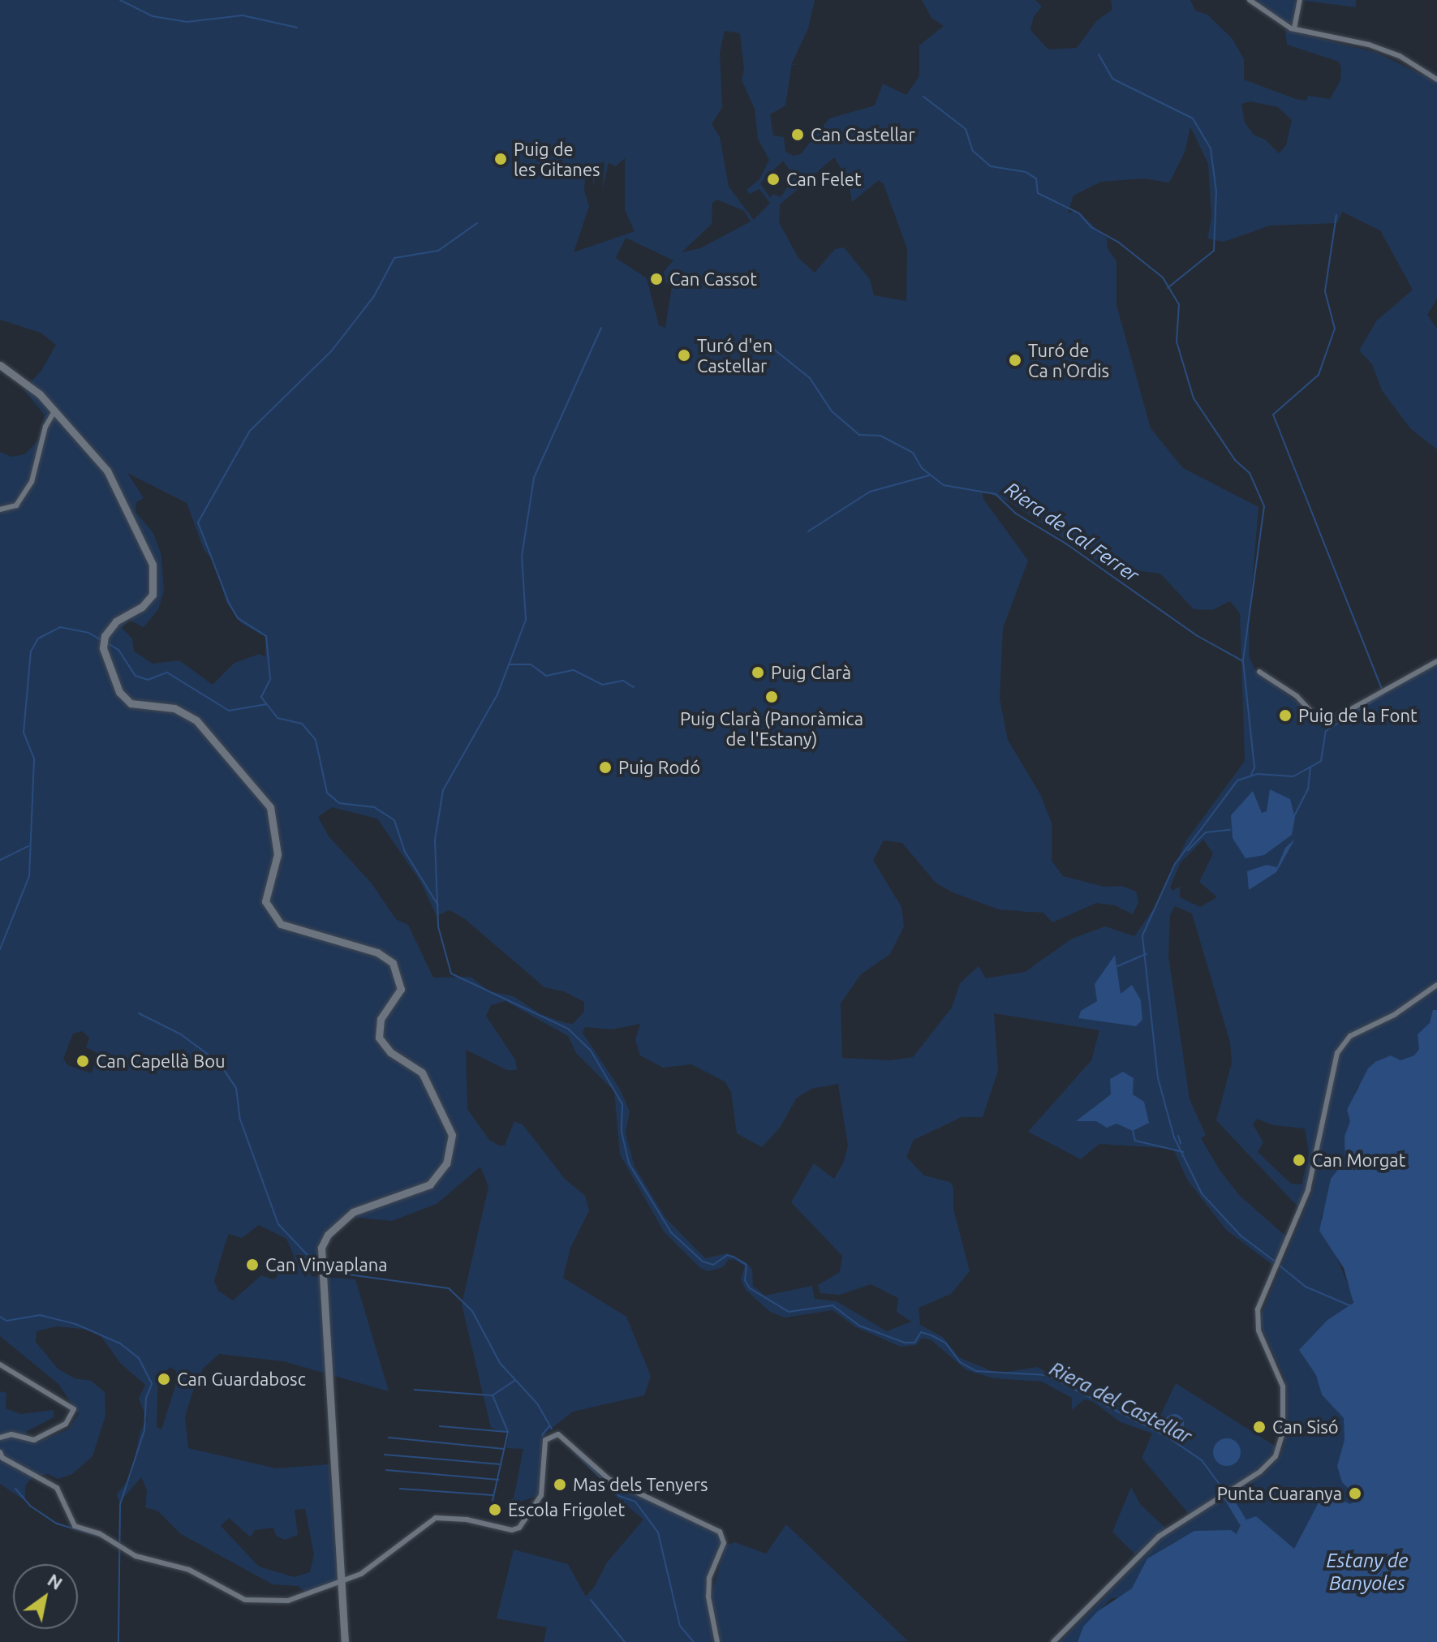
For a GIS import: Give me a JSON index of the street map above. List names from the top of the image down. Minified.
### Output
{"water":["Riera de Cal Ferrer","Riera del Castellar","Estany de Banyoles"],"places":["Can Castellar","Puig de les Gitanes","Can Felet","Can Cassot","Turó d'en Castellar","Turó de Ca n'Ordis","Puig Clarà","Puig Clarà (Panoràmica de l'Estany)","Puig de la Font","Puig Rodó","Can Capellà Bou","Can Morgat","Can Vinyaplana","Can Guardabosc","Can Sisó","Mas dels Tenyers","Punta Cuaranya","Escola Frigolet"],"north":"top right"}
